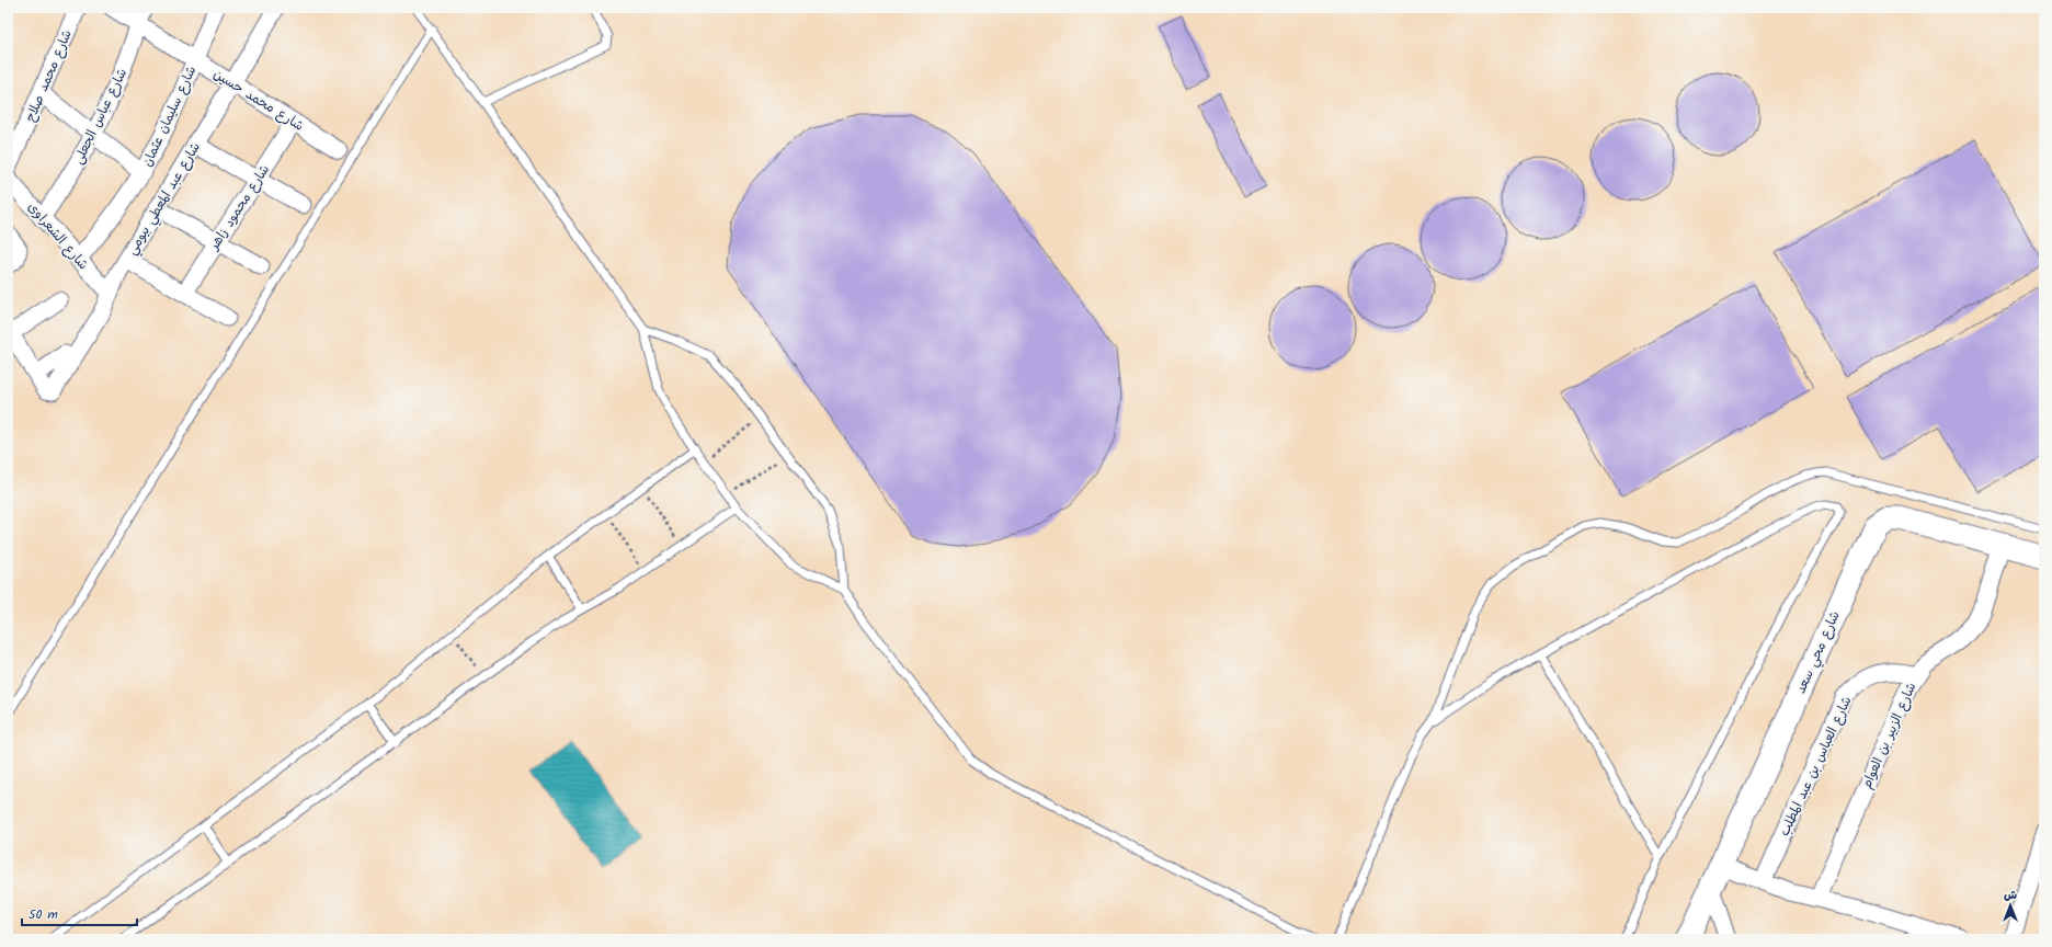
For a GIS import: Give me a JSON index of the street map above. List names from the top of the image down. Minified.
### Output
{"streets":{"street":["شارع محمد صلاح","شارع محمد حسين","شارع عباس الجعلى","شارع سليمان عثمان","شارع عبد المعطي بيومي","شارع محمود زاهر","شارع الشعراوى","شارع محي سعد","شارع الزبير بن العوام","شارع العباس بن عبد المطلب"]},"crossings":[["شارع محمد حسين","شارع عباس الجعلى"],["شارع محمد حسين","شارع سليمان عثمان"],["شارع محمد حسين","شارع عبد المعطي بيومي"],["شارع محمد حسين","شارع محمود زاهر"],["شارع عباس الجعلى","شارع الشعراوى"],["شارع سليمان عثمان","شارع الشعراوى"],["شارع عبد المعطي بيومي","شارع الشعراوى"],["شارع محي سعد","شارع الزبير بن العوام"],["شارع الزبير بن العوام","شارع العباس بن عبد المطلب"]],"scale_bar":"50 m","north":"top"}
